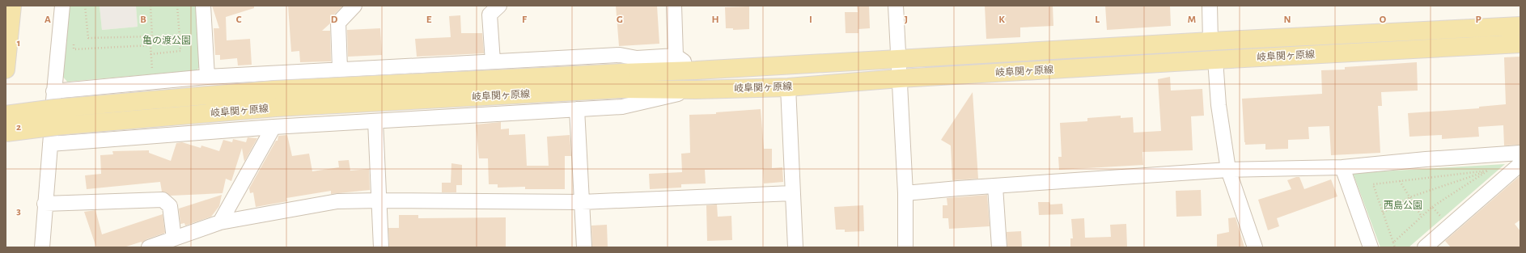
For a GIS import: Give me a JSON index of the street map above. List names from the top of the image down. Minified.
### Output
{"streets":{"main road":["岐阜関ヶ原線"]},"parks":["亀の渡公園","西島公園"],"grid":{"columns":["A","B","C","D","E","F","G","H","I","J","K","L","M","N","O","P"],"rows":["1","2","3"]}}
